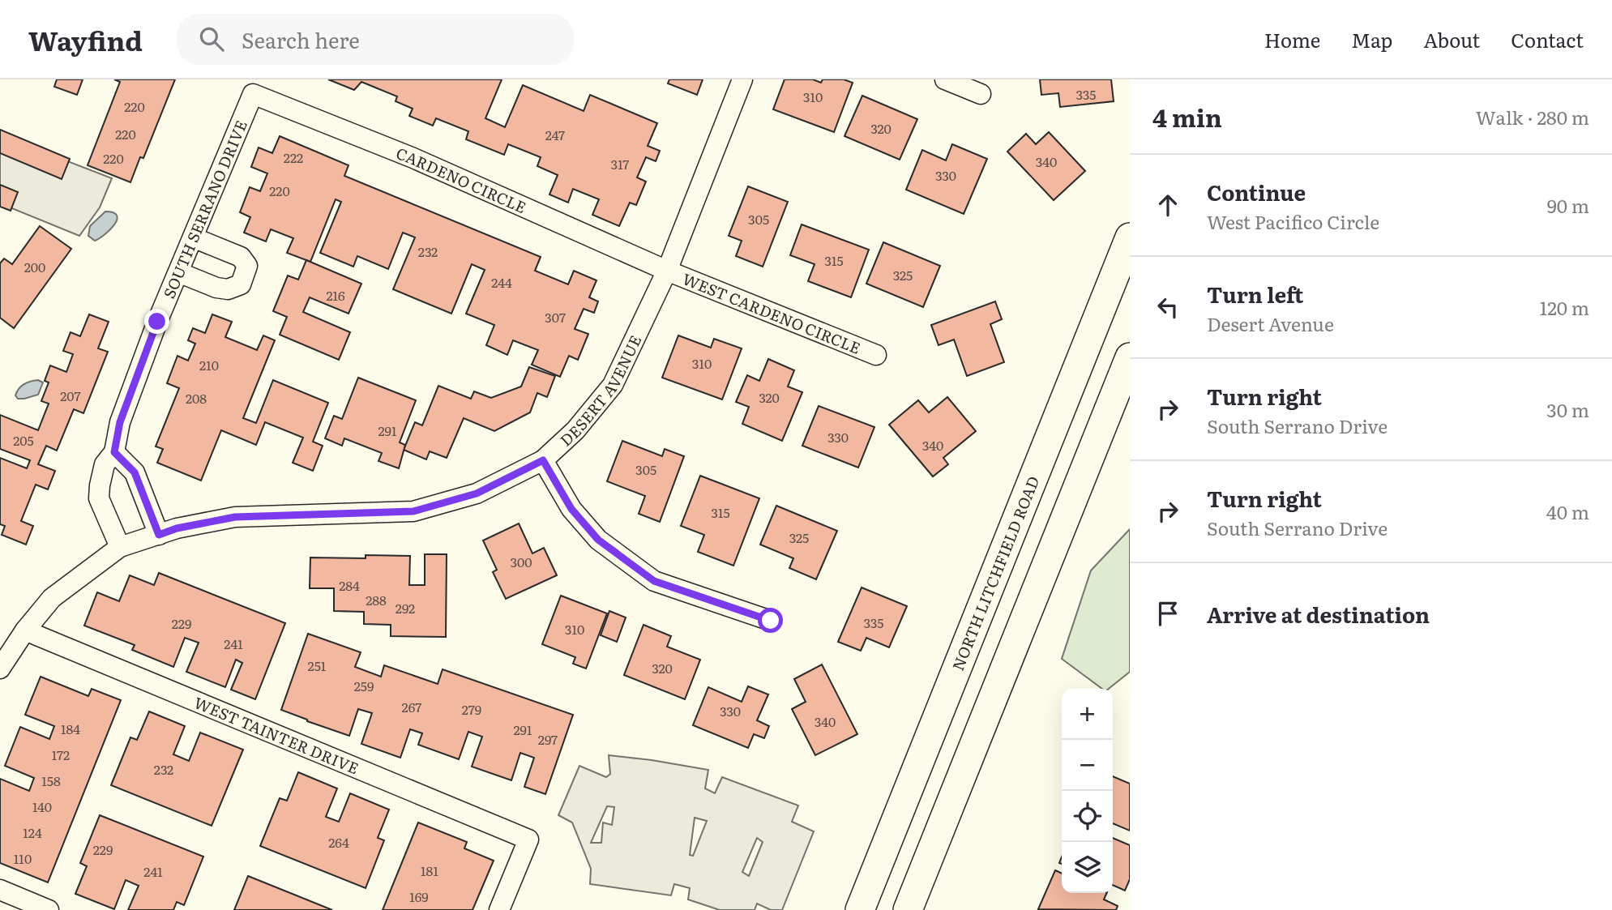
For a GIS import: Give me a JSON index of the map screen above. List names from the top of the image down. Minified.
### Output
{"streets":{"main road":["NORTH LITCHFIELD ROAD"],"street":["CARDENO CIRCLE","SOUTH SERRANO DRIVE","WEST CARDENO CIRCLE","DESERT AVENUE","WEST TAINTER DRIVE"]},"crossings":[["CARDENO CIRCLE","SOUTH SERRANO DRIVE"],["CARDENO CIRCLE","WEST CARDENO CIRCLE"],["CARDENO CIRCLE","DESERT AVENUE"],["SOUTH SERRANO DRIVE","DESERT AVENUE"],["WEST CARDENO CIRCLE","DESERT AVENUE"],["DESERT AVENUE","WEST TAINTER DRIVE"]],"house_numbers":["335","310","220","320","220","247","222","220","340","317","330","220","305","232","315","200","325","244","216","307","310","210","207","320","208","291","330","205","340","305","315","325","300","284","288","292","335","229","310","241","251","320","259","267","279","330","340","184","291","297","172","232","158","140","124","264","229","110","181","241","169"],"page":{"header":"Wayfind","search":"Search here","nav":["Home","Map","About","Contact"],"heading":["4 min","Walk · 280 m"],"list":[["Continue","West Pacifico Circle","90 m"],["Turn left","Desert Avenue","120 m"],["Turn right","South Serrano Drive","30 m"],["Turn right","South Serrano Drive","40 m"],"Arrive at destination"],"map_buttons":["+","−"]}}
